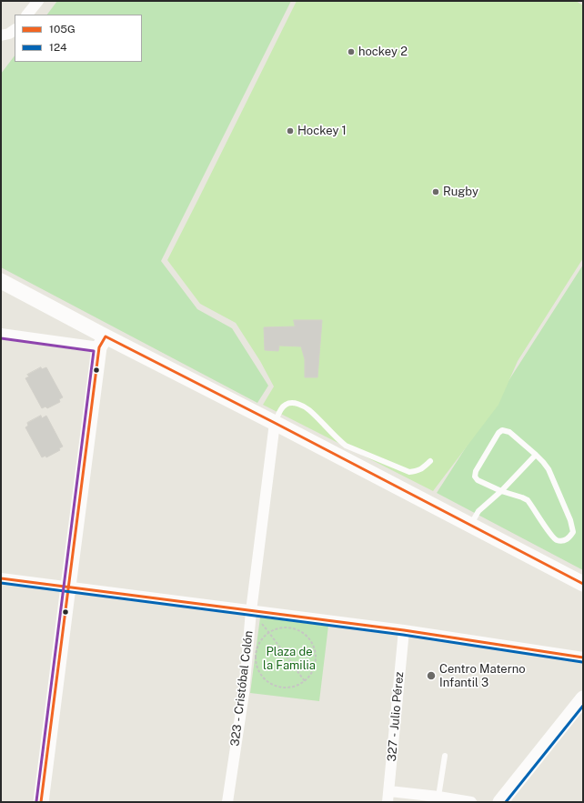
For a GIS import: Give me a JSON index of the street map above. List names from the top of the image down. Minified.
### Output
{"streets":{"street":["323 - Cristóbal Colón","327 - Julio Pérez"]},"parks":["Plaza de la Familia"],"places":["hockey 2","Hockey 1","Rugby","Centro Materno Infantil 3"],"lines":["transit line 105G","transit line 124"],"legend":["105G","124"]}
